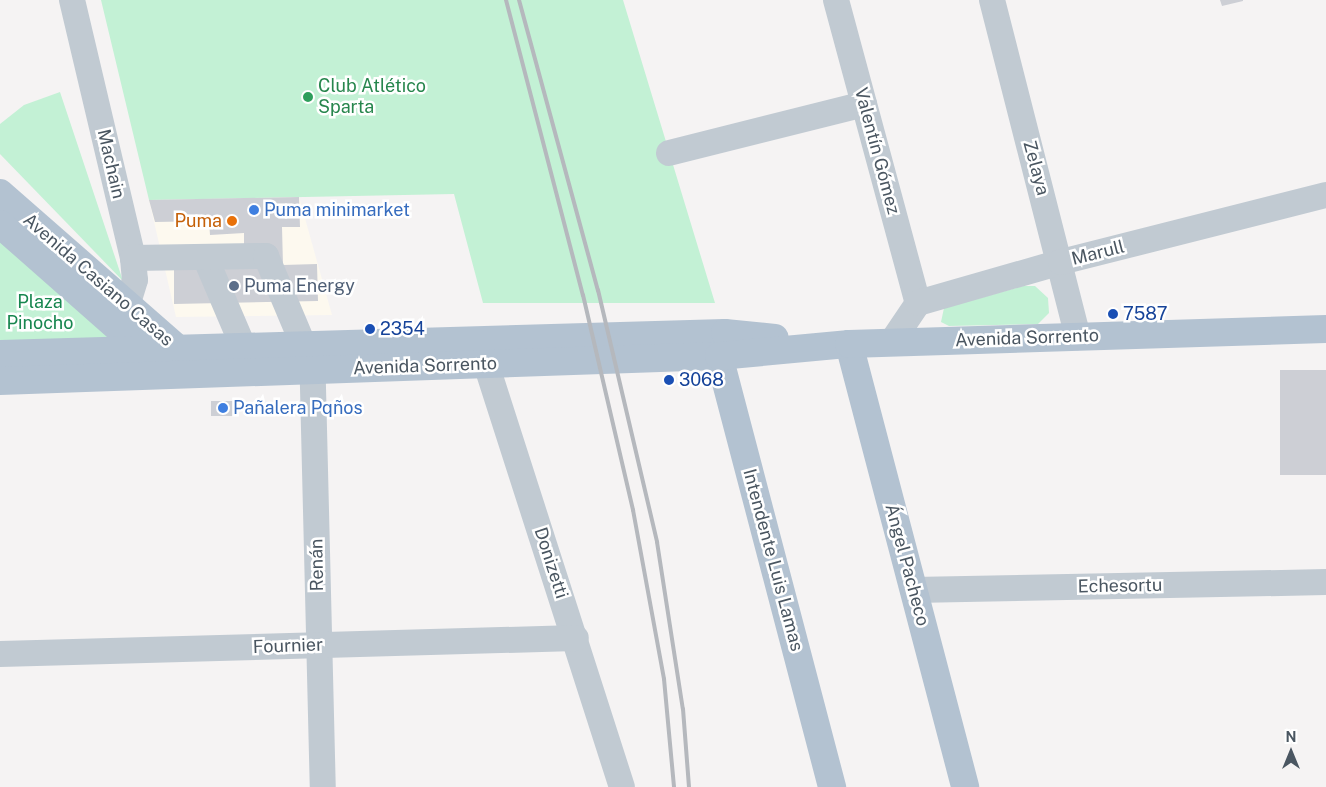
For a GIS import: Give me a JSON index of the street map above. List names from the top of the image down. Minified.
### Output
{"streets":{"main road":["Avenida Casiano Casas","Avenida Sorrento","Intendente Luis Lamas","Ángel Pacheco"],"street":["Valentín Gómez","Machain","Zelaya","Marull","Donizetti","Renán","Echesortu","Fournier"]},"crossings":[["Valentín Gómez","Marull"],["Machain","Avenida Casiano Casas"],["Zelaya","Marull"],["Zelaya","Avenida Sorrento"],["Avenida Casiano Casas","Avenida Sorrento"],["Avenida Sorrento","Intendente Luis Lamas"],["Avenida Sorrento","Donizetti"],["Avenida Sorrento","Renán"],["Avenida Sorrento","Ángel Pacheco"],["Donizetti","Fournier"],["Renán","Fournier"],["Ángel Pacheco","Echesortu"]],"parks":["Plaza Pinocho"],"places":["Club Atlético Sparta","Puma minimarket","Puma","Puma Energy","7587","2354","3068","Pañalera Pqños"],"north":"top"}
